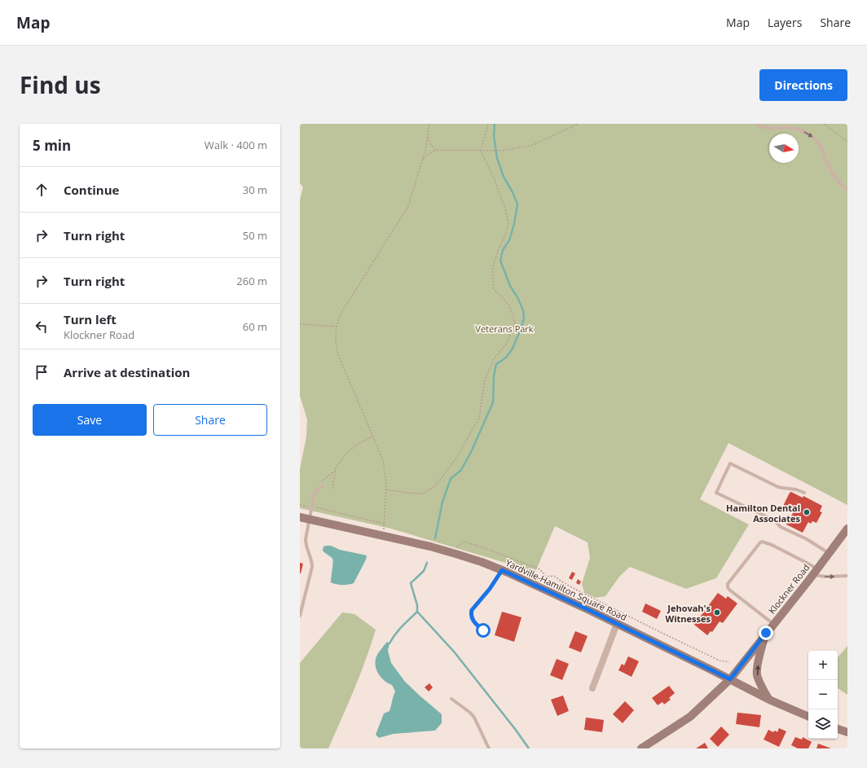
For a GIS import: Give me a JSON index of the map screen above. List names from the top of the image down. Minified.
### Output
{"streets":{"street":["Klockner Road","Yardville-Hamilton Square Road"]},"crossings":[["Klockner Road","Yardville-Hamilton Square Road"]],"parks":["Veterans Park"],"places":["Hamilton Dental Associates","Jehovah's Witnesses"],"north":"right","page":{"header":"Map","nav":["Map","Layers","Share"],"title":"Find us","buttons":["Directions",["Save","Share"]],"heading":["5 min","Walk · 400 m"],"list":[["Continue","30 m"],["Turn right","50 m"],["Turn right","260 m"],["Turn left","Klockner Road","60 m"],"Arrive at destination"],"map_buttons":["+","−"]}}
